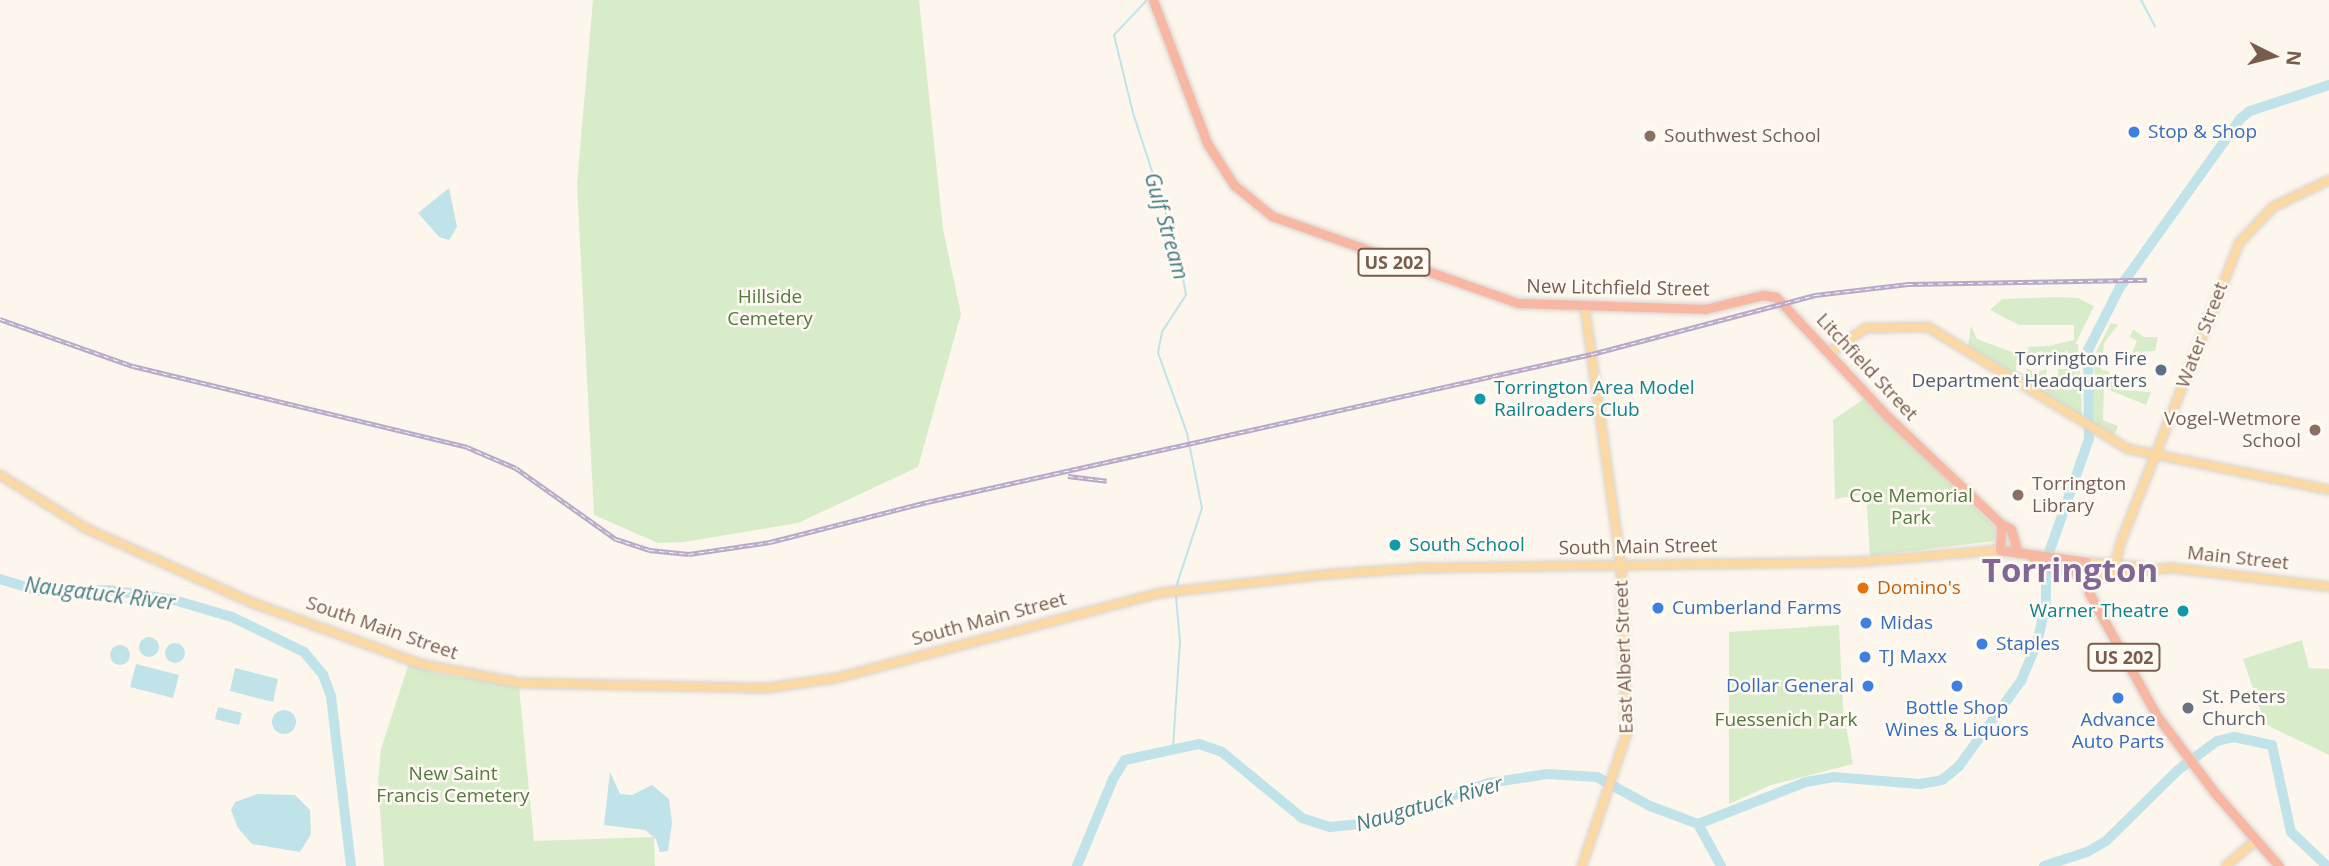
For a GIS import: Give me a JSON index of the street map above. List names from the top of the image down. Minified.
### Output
{"streets":{"highway":["US 202","New Litchfield Street","Litchfield Street","South Main Street","Main Street"],"main road":["Water Street","East Albert Street"]},"crossings":[["US 202","Main Street"],["New Litchfield Street","Litchfield Street"],["New Litchfield Street","East Albert Street"],["Water Street","Main Street"],["Litchfield Street","South Main Street"],["South Main Street","Main Street"],["South Main Street","East Albert Street"]],"districts":["Torrington"],"water":["Gulf Stream","Naugatuck River"],"parks":["Hillside Cemetery","Coe Memorial Park","Fuessenich Park","New Saint Francis Cemetery"],"places":["Stop & Shop","Southwest School","Torrington Fire Department Headquarters","Torrington Area Model Railroaders Club","Vogel-Wetmore School","Torrington Library","South School","Domino's","Cumberland Farms","Warner Theatre","Midas","Staples","TJ Maxx","Dollar General","Bottle Shop Wines & Liquors","Advance Auto Parts","St. Peters Church"],"north":"right"}
